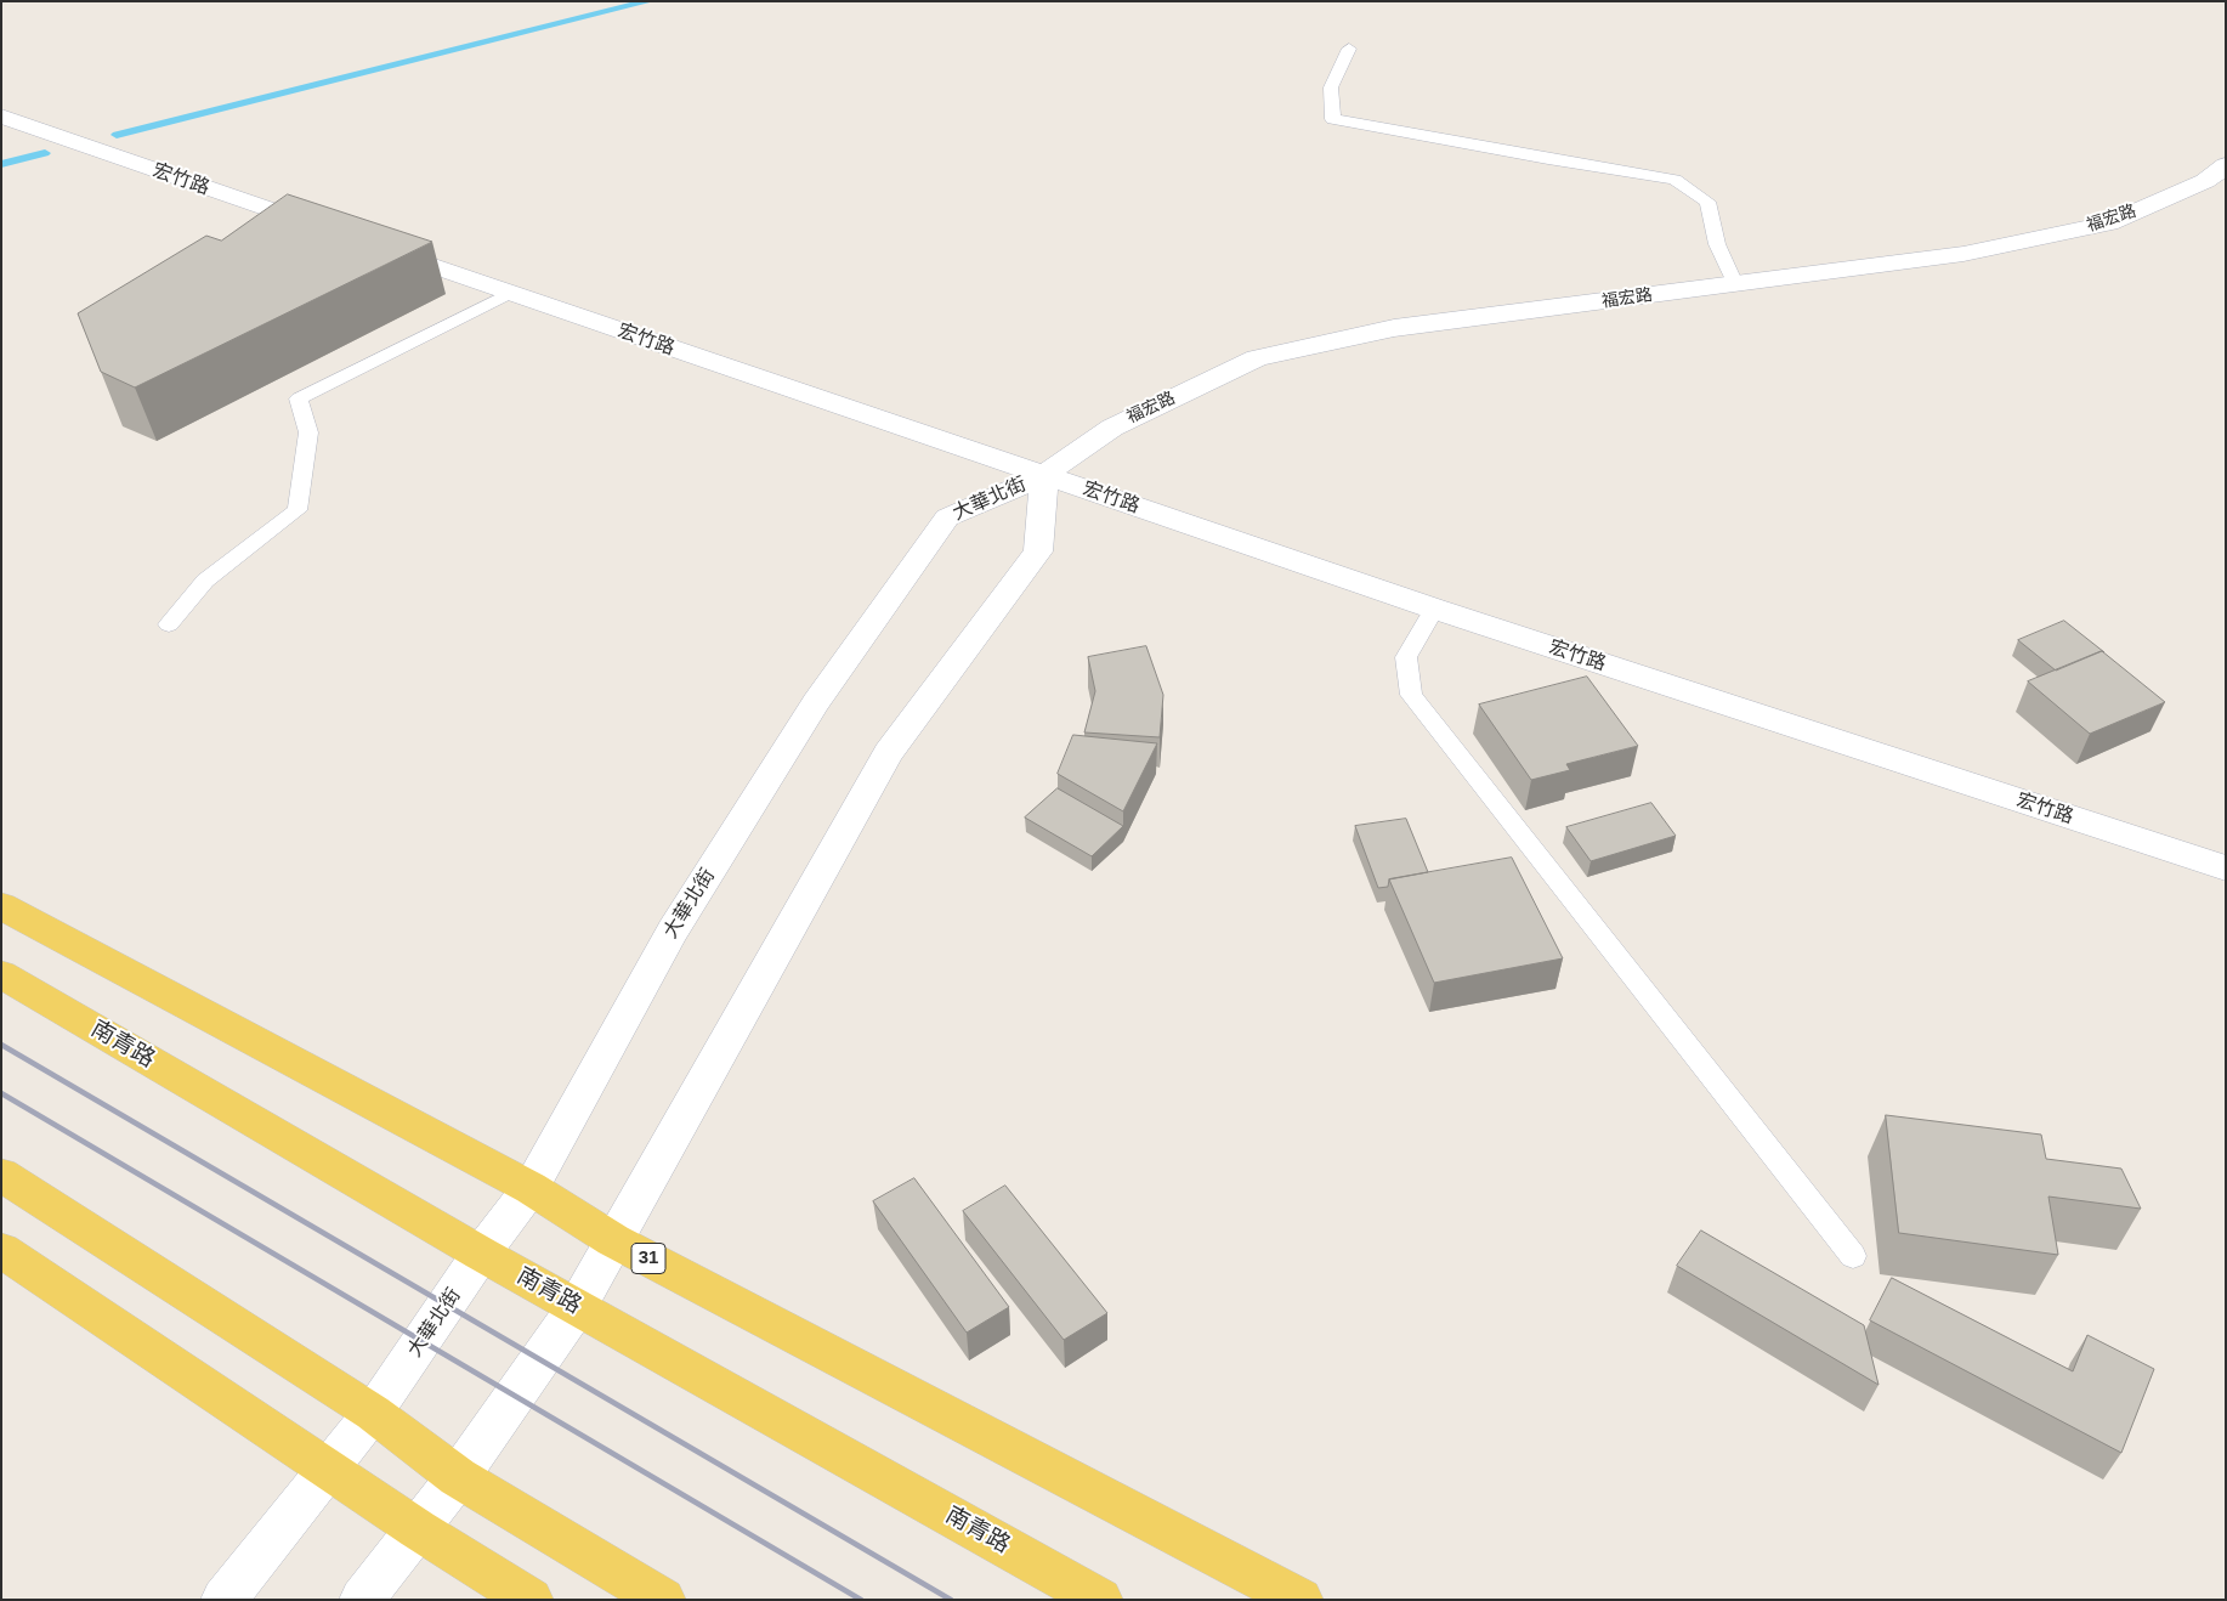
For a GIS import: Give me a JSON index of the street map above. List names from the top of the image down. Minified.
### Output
{"streets":{"main road":["南青路","31"],"street":["宏竹路","福宏路","大華北街"]},"crossings":[["宏竹路","福宏路"],["宏竹路","大華北街"],["福宏路","大華北街"],["大華北街","南青路"],["大華北街","31"]]}
